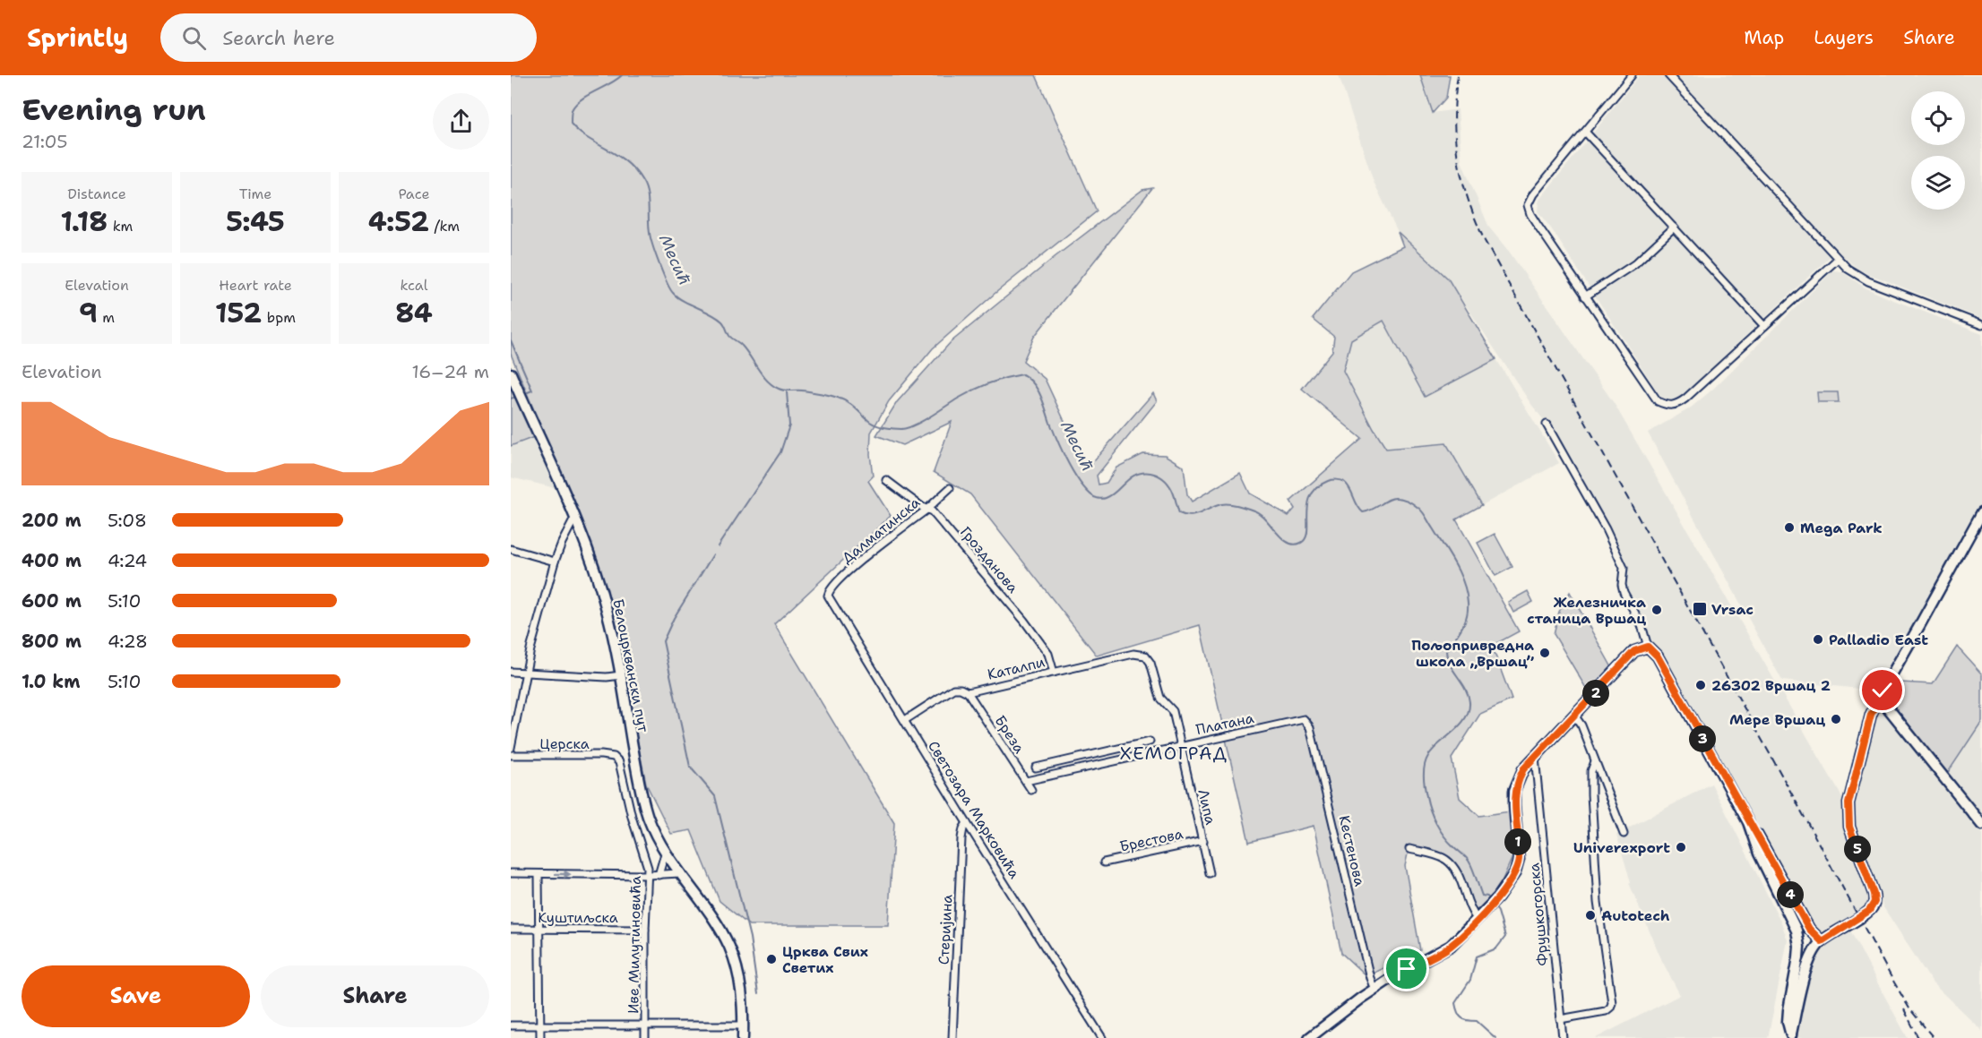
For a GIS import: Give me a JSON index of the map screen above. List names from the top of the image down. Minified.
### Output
{"streets":{"main road":["Белоцрквански пут"],"street":["Далматинска","Грозданова","Каталпи","Платана","Бреза","Церска","Липа","Светозара Марковића","Брестова","Кестенова","Фрушкогорска","Куштиљска","Стеријина","Иве Милутиновића"]},"crossings":[["Далматинска","Грозданова"],["Далматинска","Светозара Марковића"],["Грозданова","Каталпи"],["Каталпи","Бреза"],["Каталпи","Липа"],["Каталпи","Светозара Марковића"],["Платана","Бреза"],["Платана","Липа"],["Платана","Кестенова"],["Церска","Иве Милутиновића"],["Липа","Брестова"],["Светозара Марковића","Стеријина"],["Куштиљска","Иве Милутиновића"]],"districts":["ХЕМОГРАД"],"water":["Месић"],"places":{"other":["Mega Park","Железничка станица Вршац","Palladio East","Пољопривредна школа „Вршац”","26302 Вршац 2","Мере Вршац","Univerexport","Autotech","Црква Свих Светих"],"transit":["Vrsac"]},"page":{"header":"Sprintly","search":"Search here","nav":["Map","Layers","Share"],"heading":["Evening run","21:05"],"stats":[["Distance","1.18 km"],["Time","5:45"],["Pace","4:52 /km"],["Elevation","9 m"],["Heart rate","152 bpm"],["kcal","84"]],"chart":["Elevation","16–24 m"],"list":[{"name":"200 m","note":"5:08"},{"name":"400 m","note":"4:24"},{"name":"600 m","note":"5:10"},{"name":"800 m","note":"4:28"},{"name":"1.0 km","note":"5:10"}],"pins":["2","3","1","5","4"],"buttons":["Save","Share"]}}
